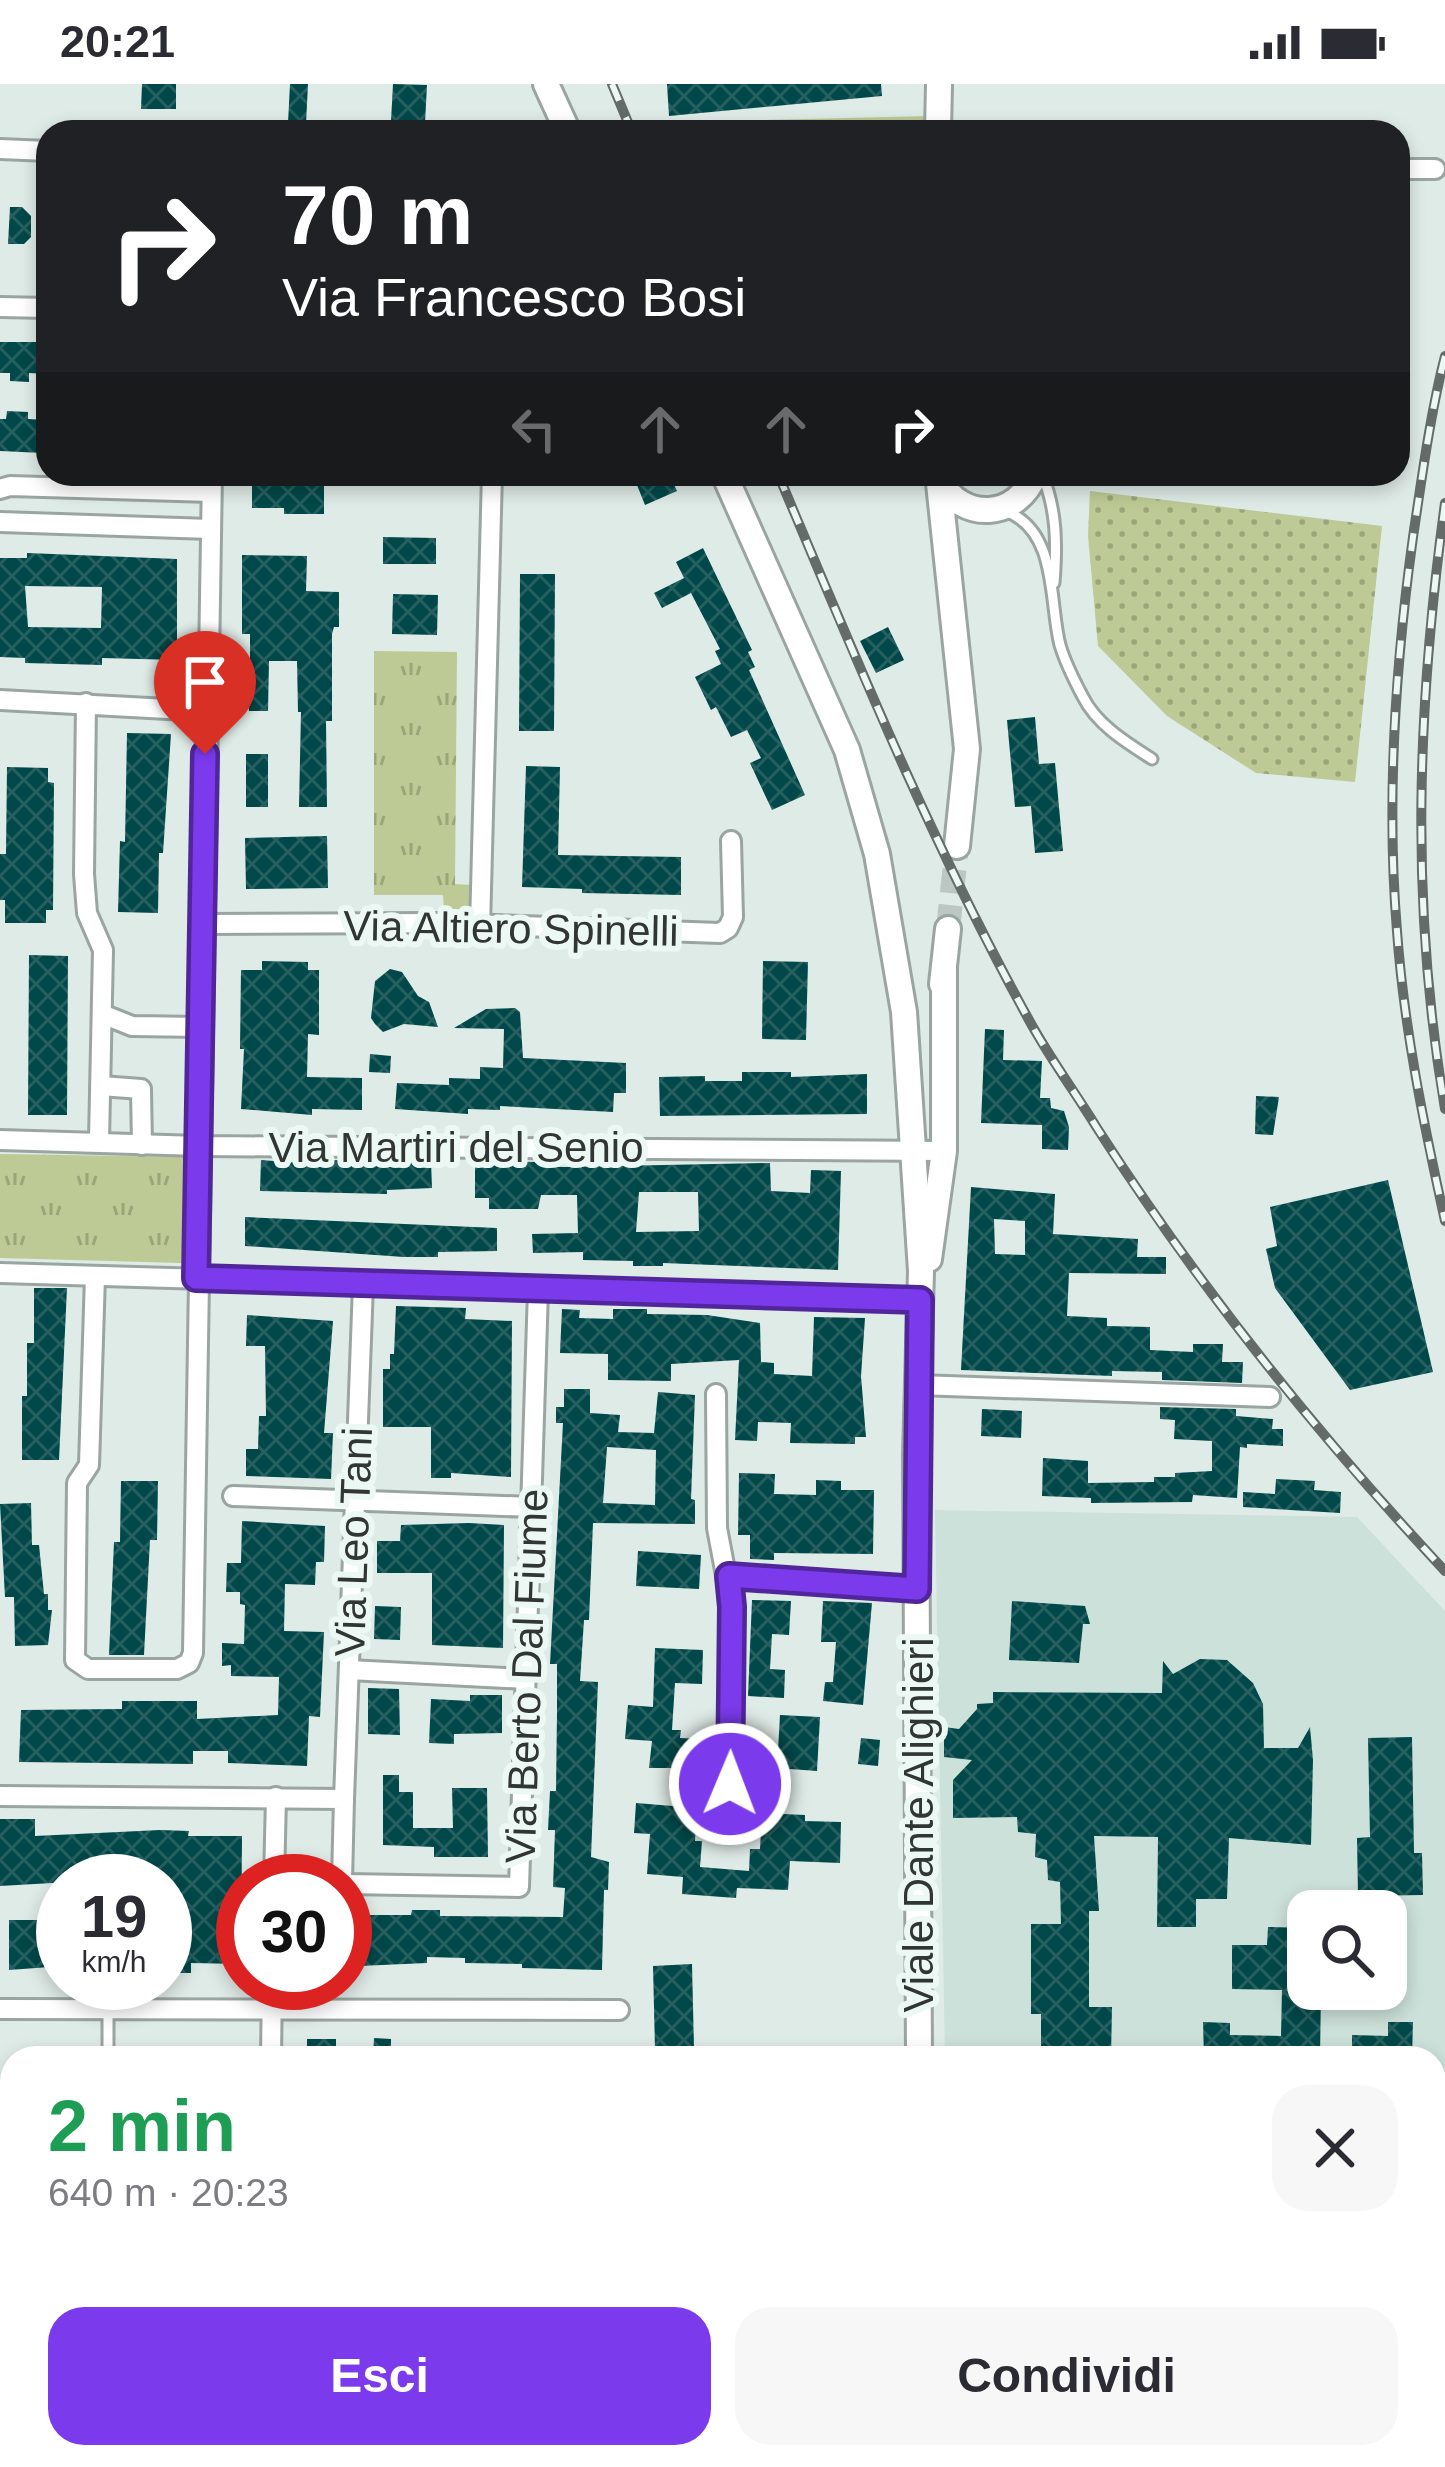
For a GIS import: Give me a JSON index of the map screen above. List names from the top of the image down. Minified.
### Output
{"streets":{"street":["Via Altiero Spinelli","Via Martiri del Senio","Via Leo Tani","Via Berto Dal Fiume","Viale Dante Alighieri"]},"crossings":[["Via Martiri del Senio","Viale Dante Alighieri"]],"page":{"status":"20:21","turn":["70 m","Via Francesco Bosi"],"speed":"19 km/h","limit":"30","heading":["2 min","640 m · 20:23"],"buttons":["Esci","Condividi"]}}
